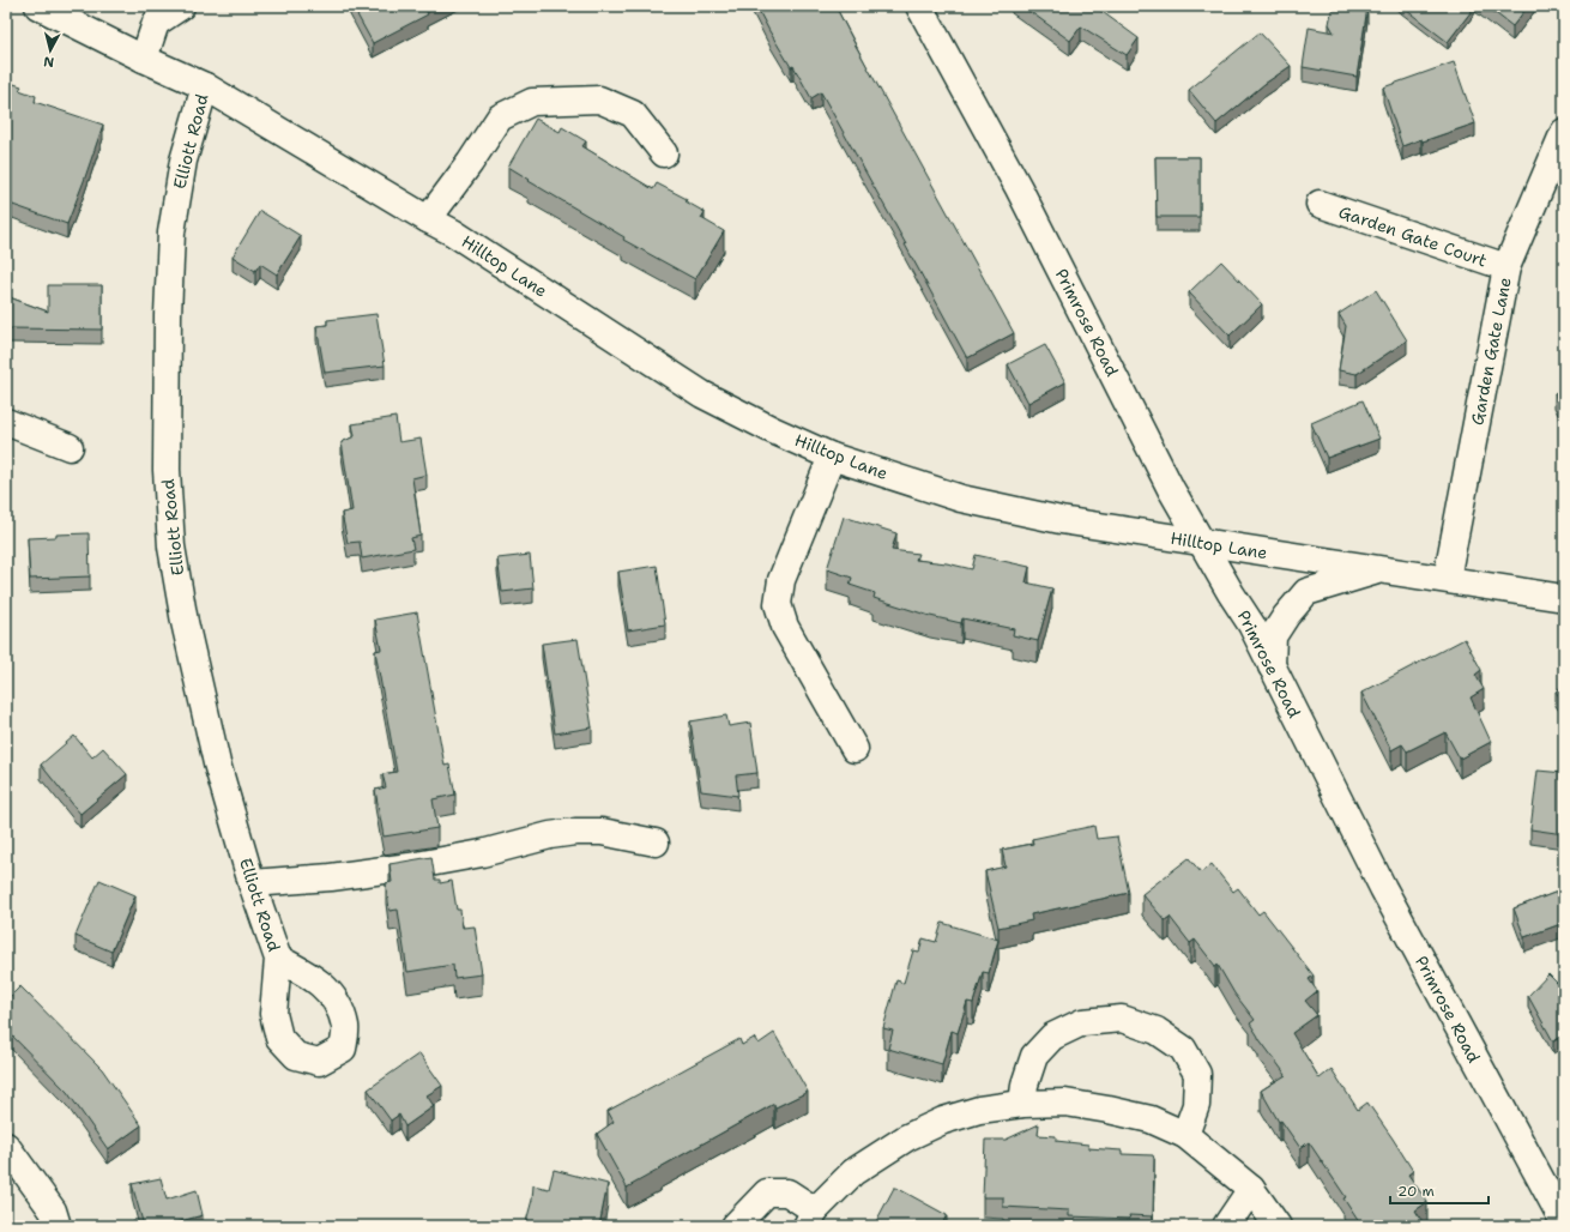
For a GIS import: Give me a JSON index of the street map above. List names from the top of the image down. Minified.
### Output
{"streets":{"street":["Elliott Road","Garden Gate Court","Hilltop Lane","Primrose Road","Garden Gate Lane"]},"crossings":[["Elliott Road","Hilltop Lane"],["Garden Gate Court","Garden Gate Lane"],["Hilltop Lane","Primrose Road"],["Hilltop Lane","Garden Gate Lane"]],"scale_bar":"20 m","north":"bottom"}
